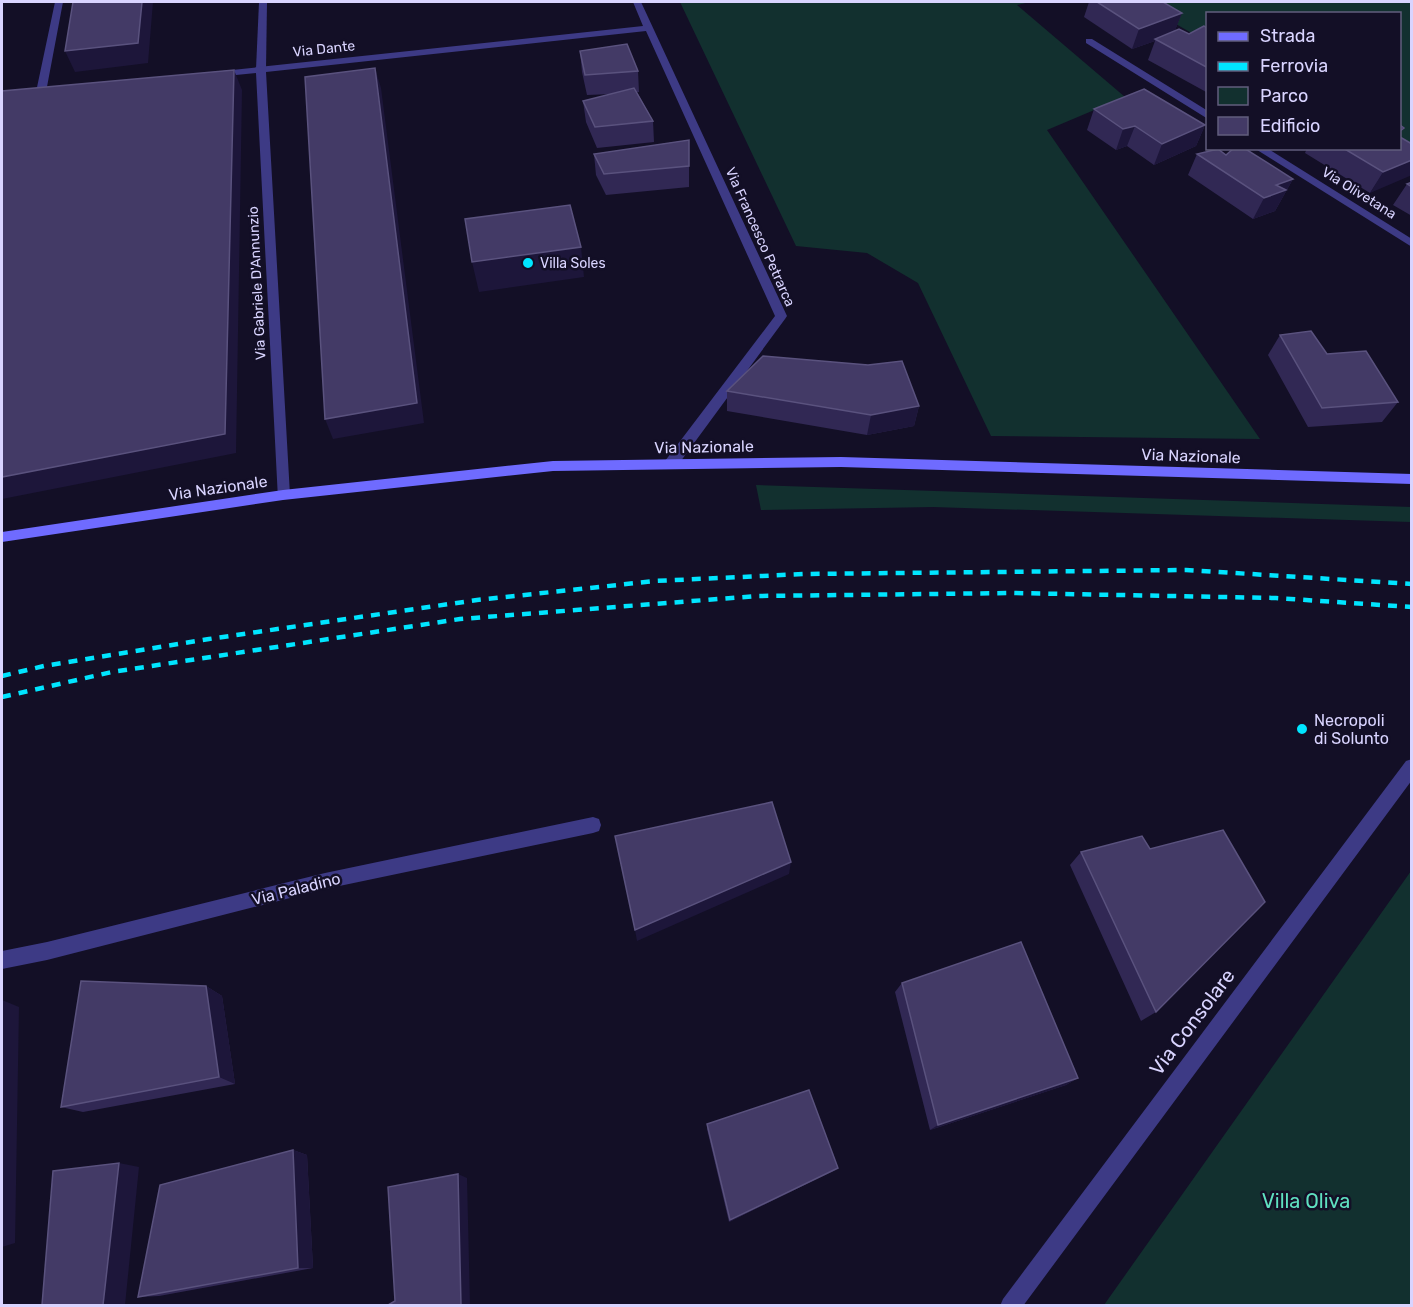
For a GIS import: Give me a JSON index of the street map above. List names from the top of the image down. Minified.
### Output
{"streets":{"main road":["Via Nazionale"],"street":["Via Dante","Via Olivetana","Via Francesco Petrarca","Via Gabriele D'Annunzio","Via Paladino","Via Consolare"]},"crossings":[["Via Dante","Via Francesco Petrarca"],["Via Dante","Via Gabriele D'Annunzio"],["Via Francesco Petrarca","Via Nazionale"],["Via Gabriele D'Annunzio","Via Nazionale"]],"parks":["Villa Oliva"],"places":["Villa Soles","Necropoli di Solunto"],"legend":["Strada","Ferrovia","Parco","Edificio"]}
